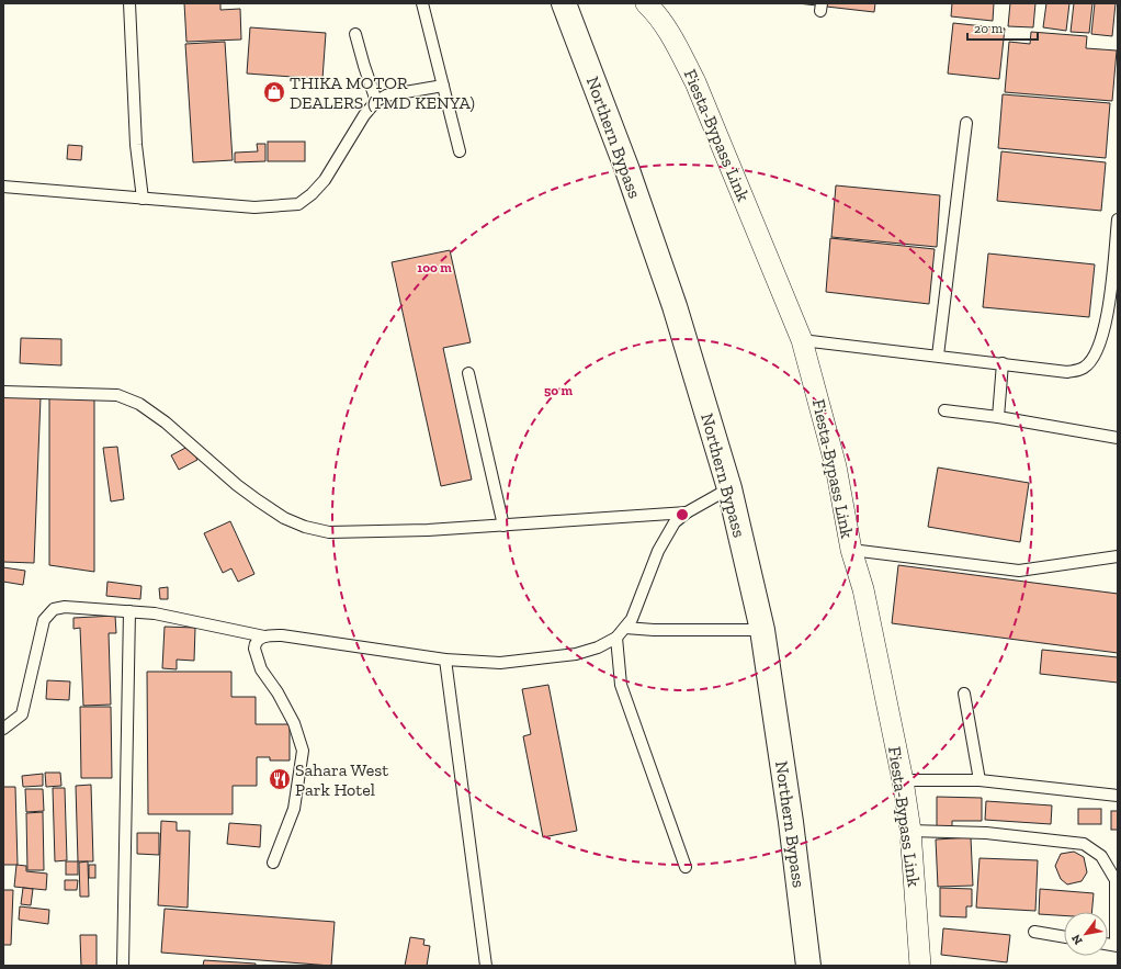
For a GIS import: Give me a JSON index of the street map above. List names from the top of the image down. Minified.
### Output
{"streets":{"main road":["Northern Bypass"],"street":["Fiesta-Bypass Link"]},"places":{"shop":["THIKA MOTOR DEALERS (TMD KENYA)"],"restaurant":["Sahara West Park Hotel"]},"scale_bar":"20 m","north":"bottom left","rings":["100 m","50 m"]}
